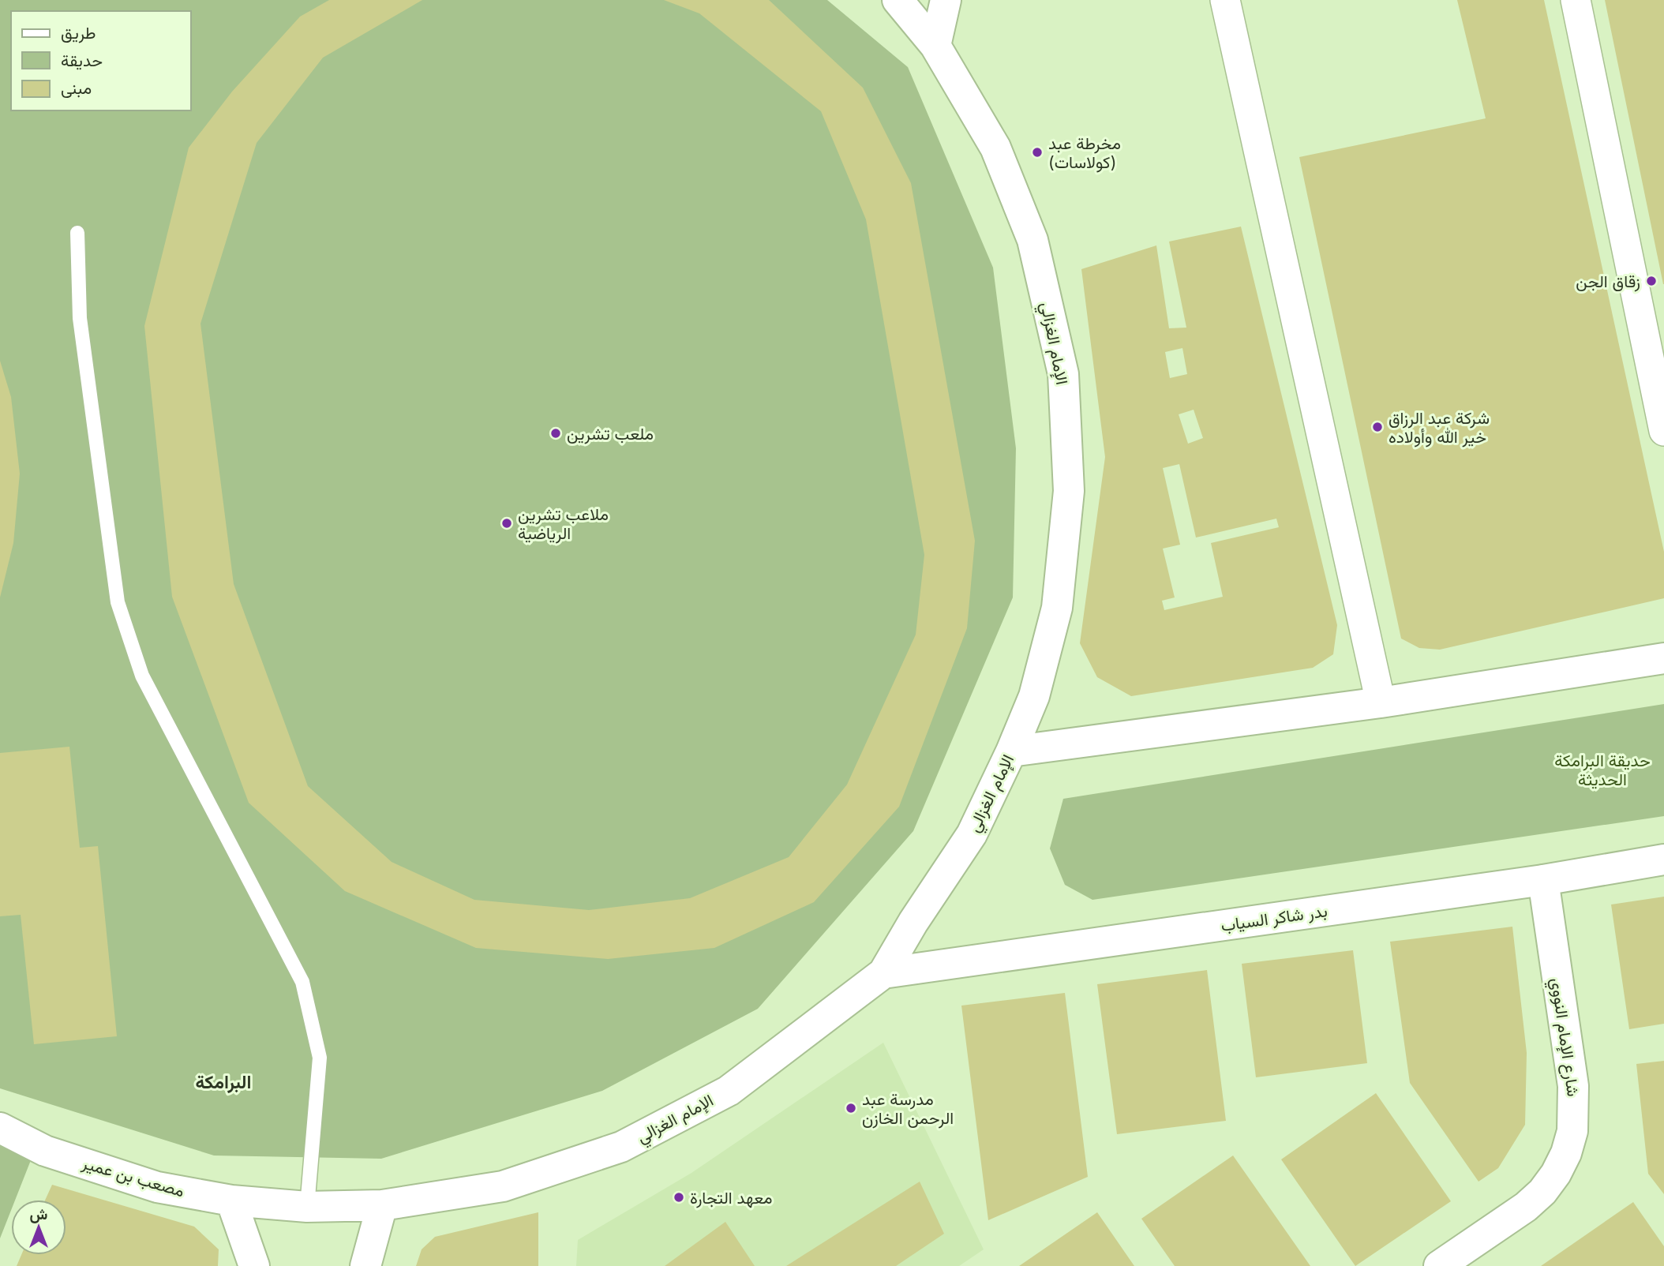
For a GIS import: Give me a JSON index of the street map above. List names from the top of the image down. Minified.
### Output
{"streets":{"main road":["الإمام الغزالي","بدر شاكر السياب","شارع الإمام النووي","مصعب بن عمير"]},"crossings":[["الإمام الغزالي","بدر شاكر السياب"],["الإمام الغزالي","مصعب بن عمير"],["بدر شاكر السياب","شارع الإمام النووي"]],"districts":["البرامكة"],"parks":["حديقة البرامكة الحديثة"],"places":["مخرطة عبد (كولاسات)","زقاق الجن","شركة عبد الرزاق خير الله وأولاده","ملعب تشرين","ملاعب تشرين الرياضية","مدرسة عبد الرحمن الخازن","معهد التجارة"],"legend":["طريق","حديقة","مبنى"],"north":"top"}
